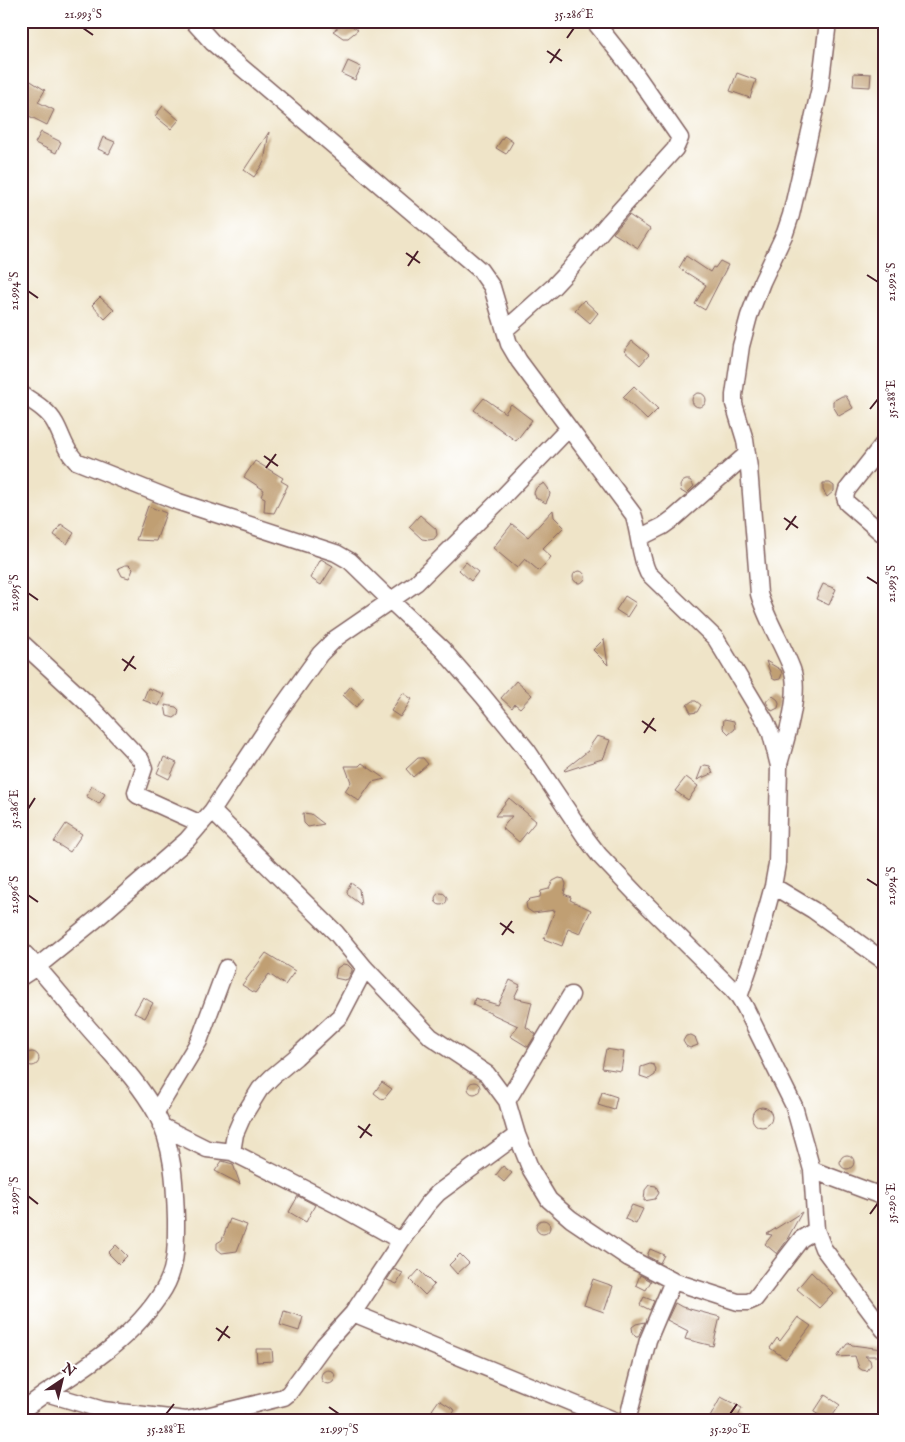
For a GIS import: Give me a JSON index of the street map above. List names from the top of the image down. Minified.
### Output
{"north":"top right","coordinates":["21.993°S","35.286°E","21.992°S","21.994°S","35.288°E","21.995°S","21.996°S","21.997°S","35.290°E"]}
